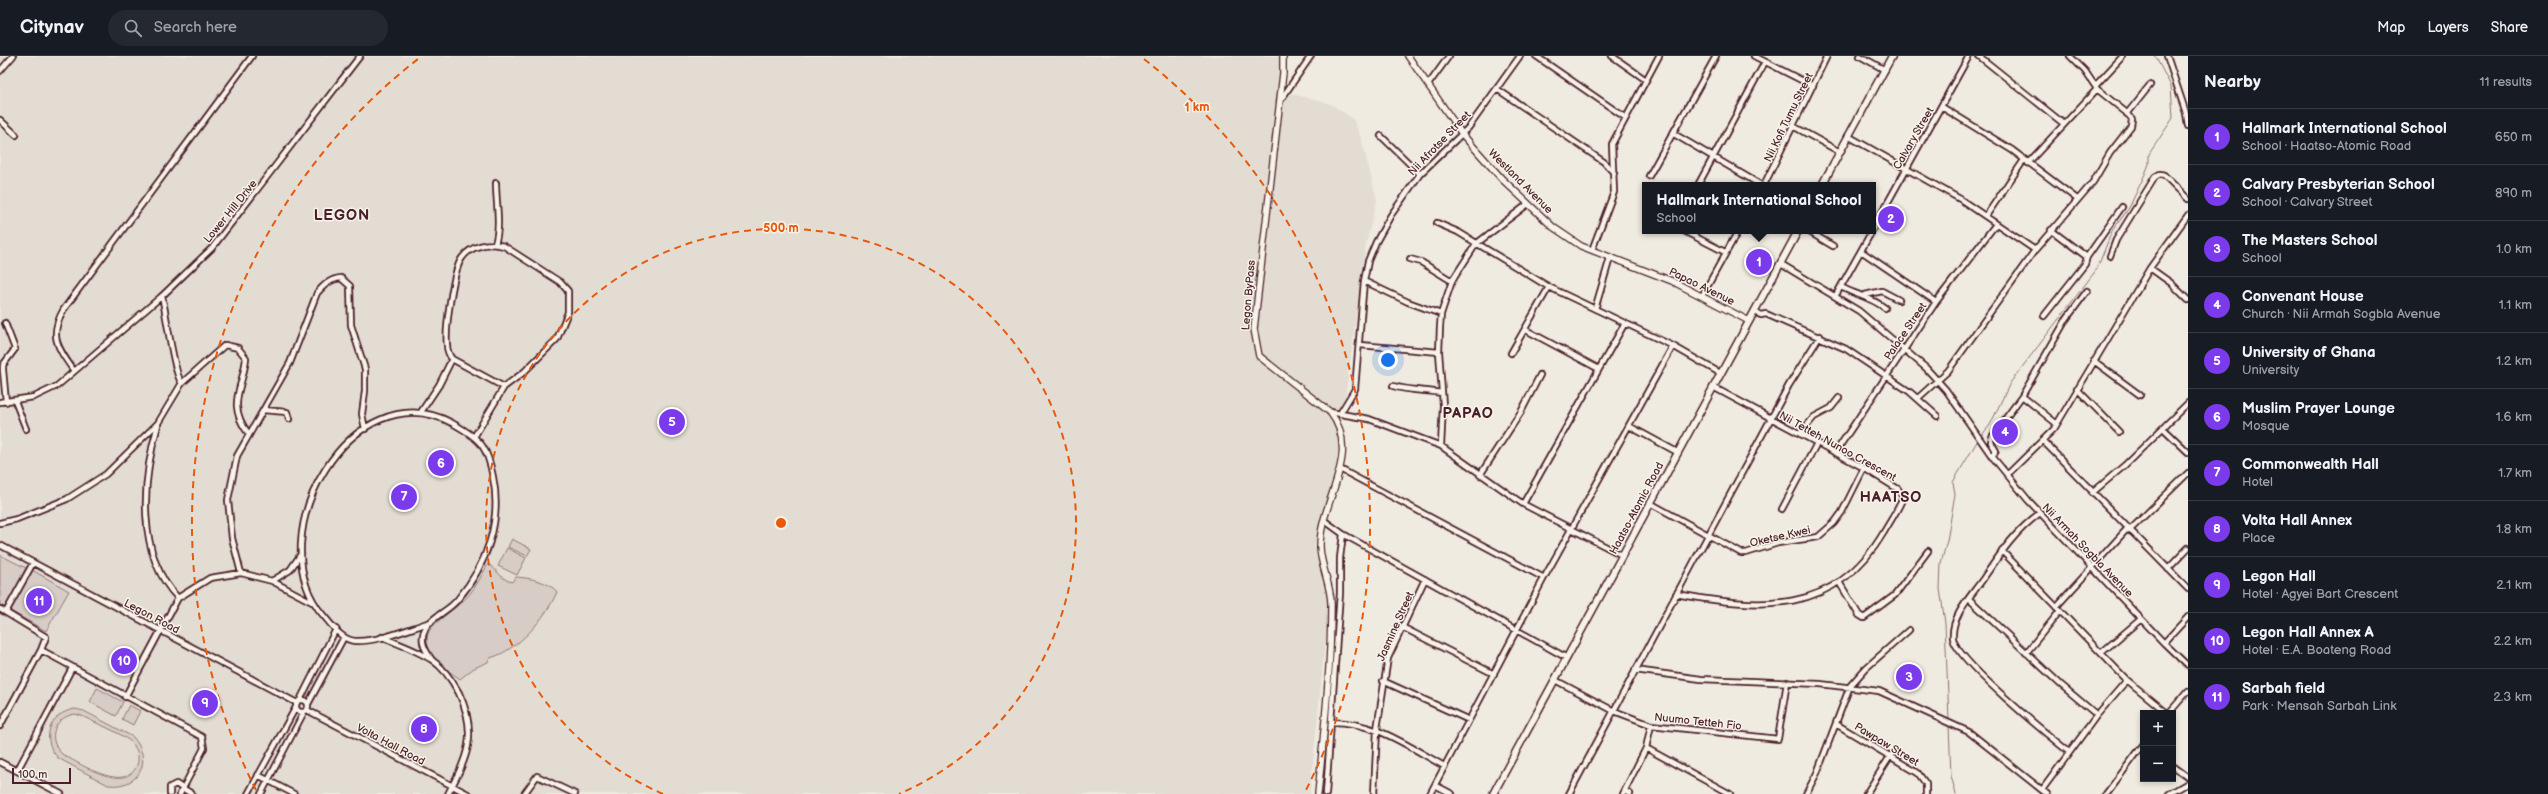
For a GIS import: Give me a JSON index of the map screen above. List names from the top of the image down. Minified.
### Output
{"streets":{"main road":["Haatso-Atomic Road"],"street":["Nii Kofi Tumu Street","Calvary Street","Nii Afrotse Street","Westland Avenue","Lower Hill Drive","Papao Avenue","Legon ByPass","Palace Street","Nii Tetteh Nunoo Crescent","Oketse Kwei","Nii Armah Sogbla Avenue","Legon Road","Jasmine Street","Nuumo Tetteh Fio","Volta Hall Road","Pawpaw Street"]},"crossings":[["Calvary Street","Nii Armah Sogbla Avenue"],["Nii Afrotse Street","Westland Avenue"],["Westland Avenue","Papao Avenue"],["Papao Avenue","Haatso-Atomic Road"],["Palace Street","Nii Tetteh Nunoo Crescent"],["Palace Street","Nii Armah Sogbla Avenue"],["Nii Tetteh Nunoo Crescent","Haatso-Atomic Road"],["Nii Tetteh Nunoo Crescent","Oketse Kwei"],["Haatso-Atomic Road","Oketse Kwei"],["Haatso-Atomic Road","Nii Armah Sogbla Avenue"],["Haatso-Atomic Road","Nuumo Tetteh Fio"]],"districts":["LEGON","PAPAO","HAATSO"],"scale_bar":"100 m","page":{"header":"Citynav","search":"Search here","nav":["Map","Layers","Share"],"heading":["Nearby","11 results"],"list":[{"mark":"1","name":"Hallmark International School","note":"School · Haatso-Atomic Road","value":"650 m"},{"mark":"2","name":"Calvary Presbyterian School","note":"School · Calvary Street","value":"890 m"},{"mark":"3","name":"The Masters School","note":"School","value":"1.0 km"},{"mark":"4","name":"Convenant House","note":"Church · Nii Armah Sogbla Avenue","value":"1.1 km"},{"mark":"5","name":"University of Ghana","note":"University","value":"1.2 km"},{"mark":"6","name":"Muslim Prayer Lounge","note":"Mosque","value":"1.6 km"},{"mark":"7","name":"Commonwealth Hall","note":"Hotel","value":"1.7 km"},{"mark":"8","name":"Volta Hall Annex","note":"Place","value":"1.8 km"},{"mark":"9","name":"Legon Hall","note":"Hotel · Agyei Bart Crescent","value":"2.1 km"},{"mark":"10","name":"Legon Hall Annex A","note":"Hotel · E.A. Boateng Road","value":"2.2 km"},{"mark":"11","name":"Sarbah field","note":"Park · Mensah Sarbah Link","value":"2.3 km"}],"popup":["Hallmark International School","School"],"pins":["2","1","5","4","6","7","11","10","3","9","8"],"map_buttons":["+","−"],"scale":"100 m"},"rings":["1 km","500 m"]}
